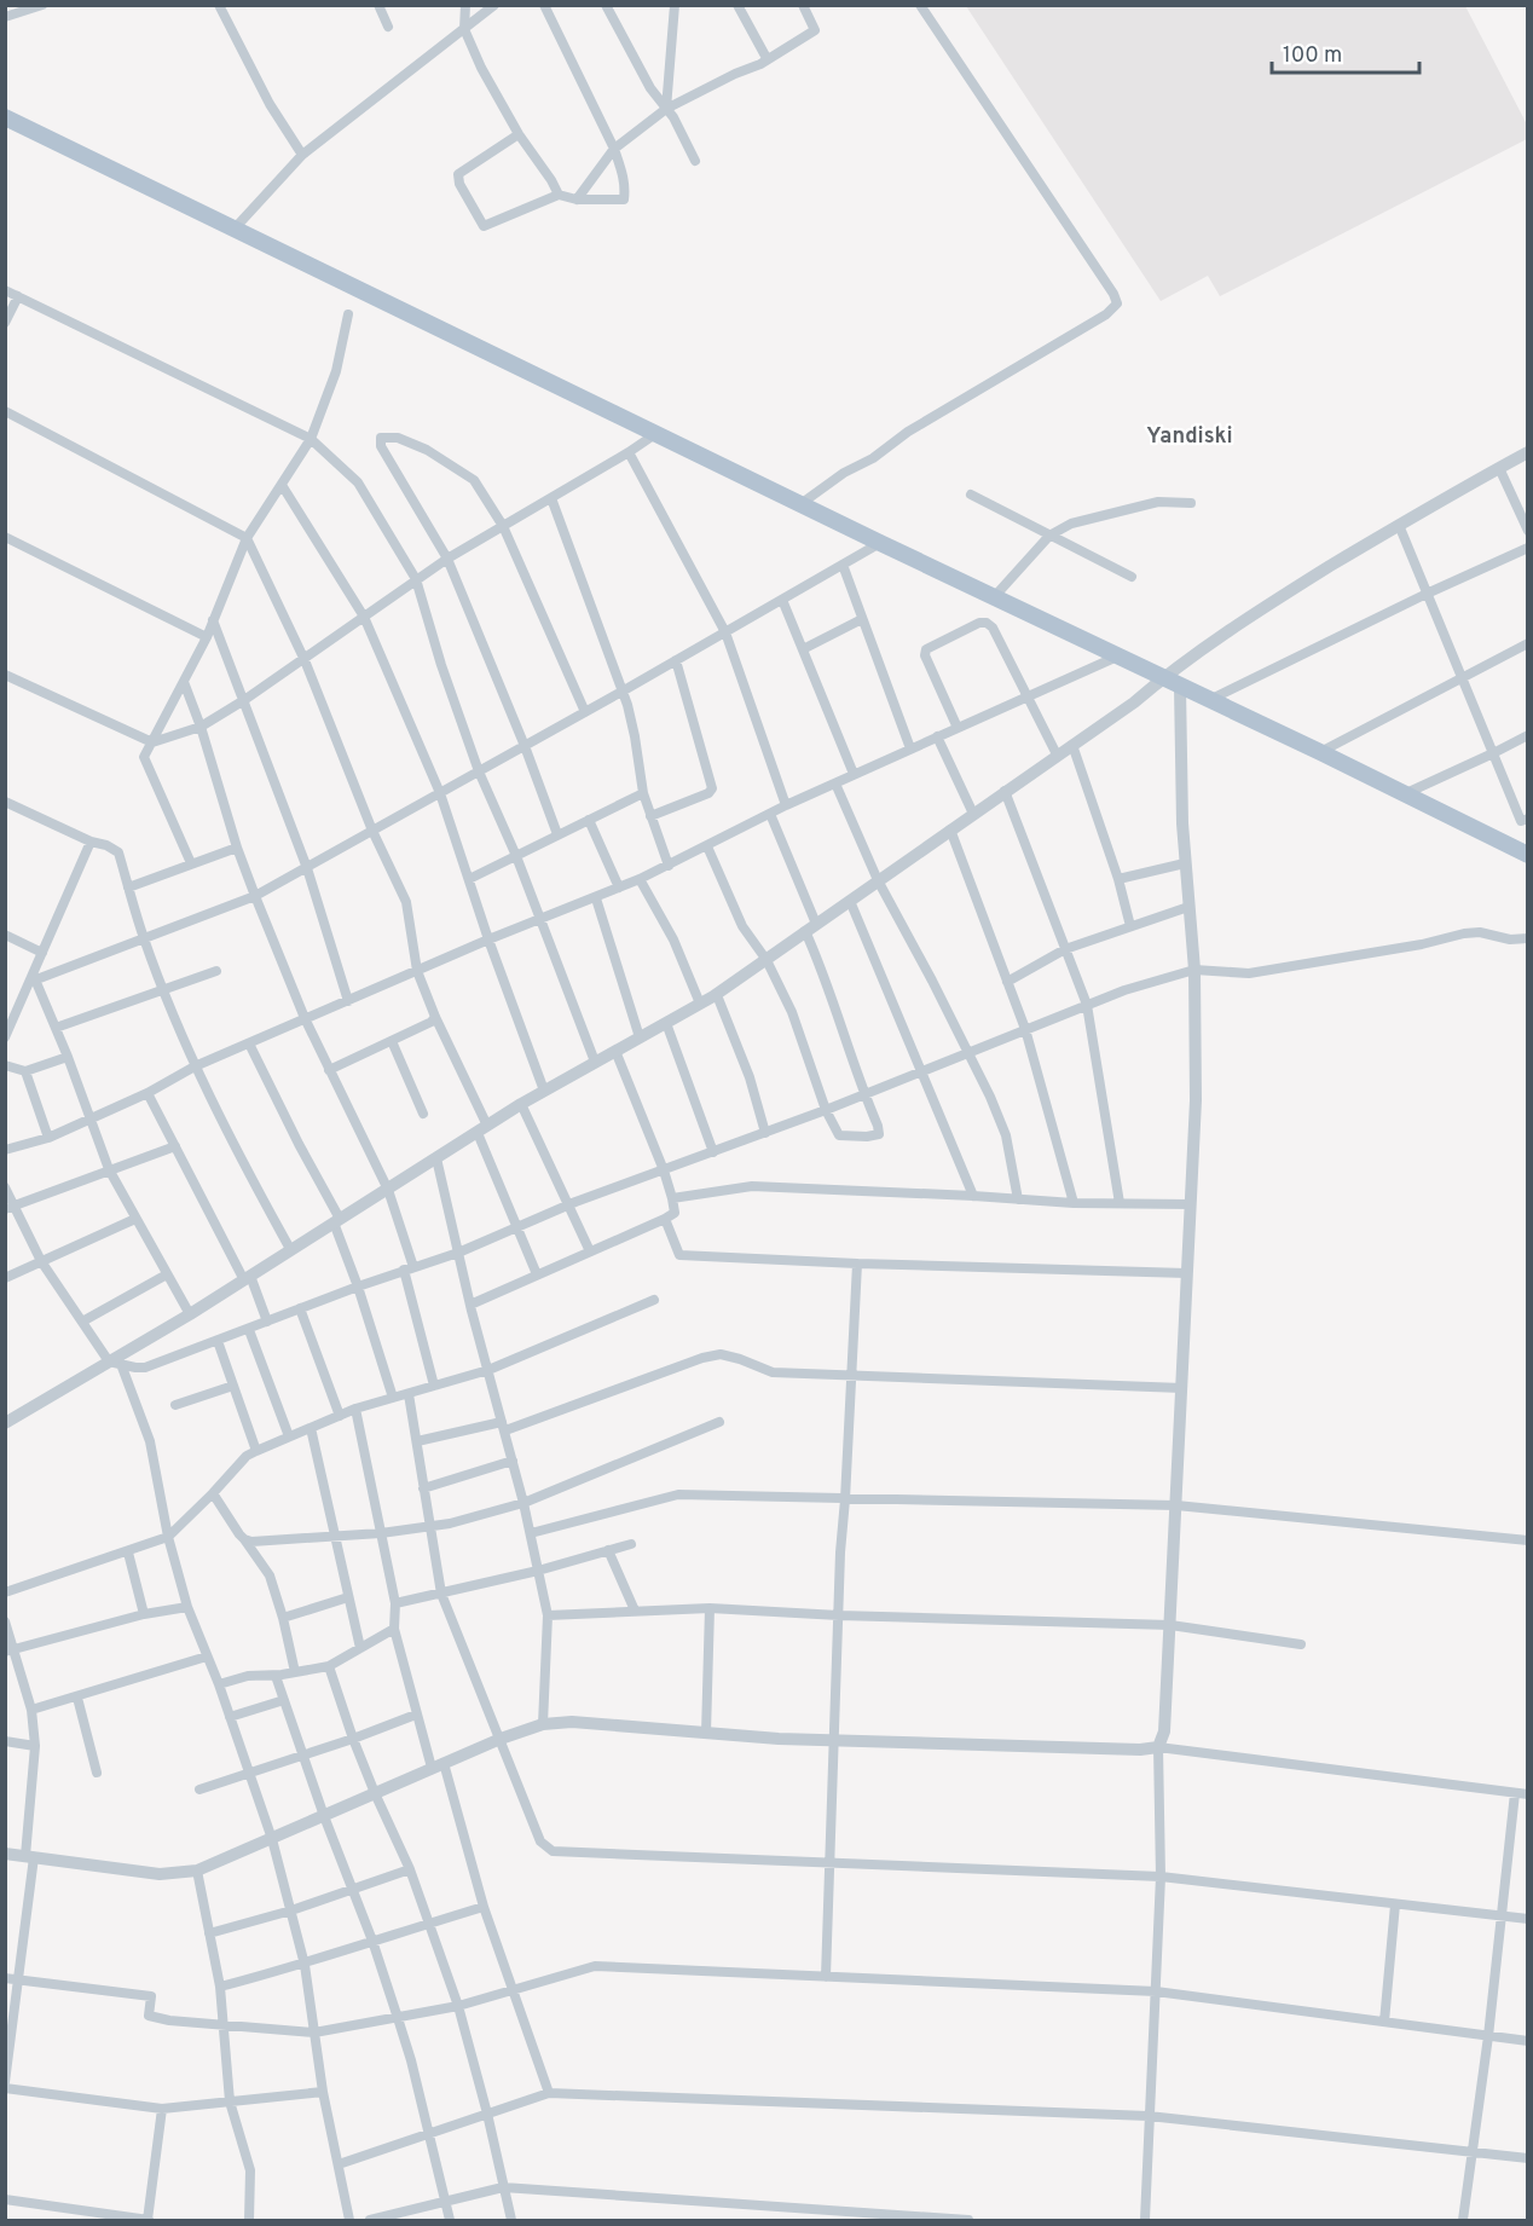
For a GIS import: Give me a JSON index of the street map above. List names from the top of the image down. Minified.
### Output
{"districts":["Yandiski"],"scale_bar":"100 m"}
